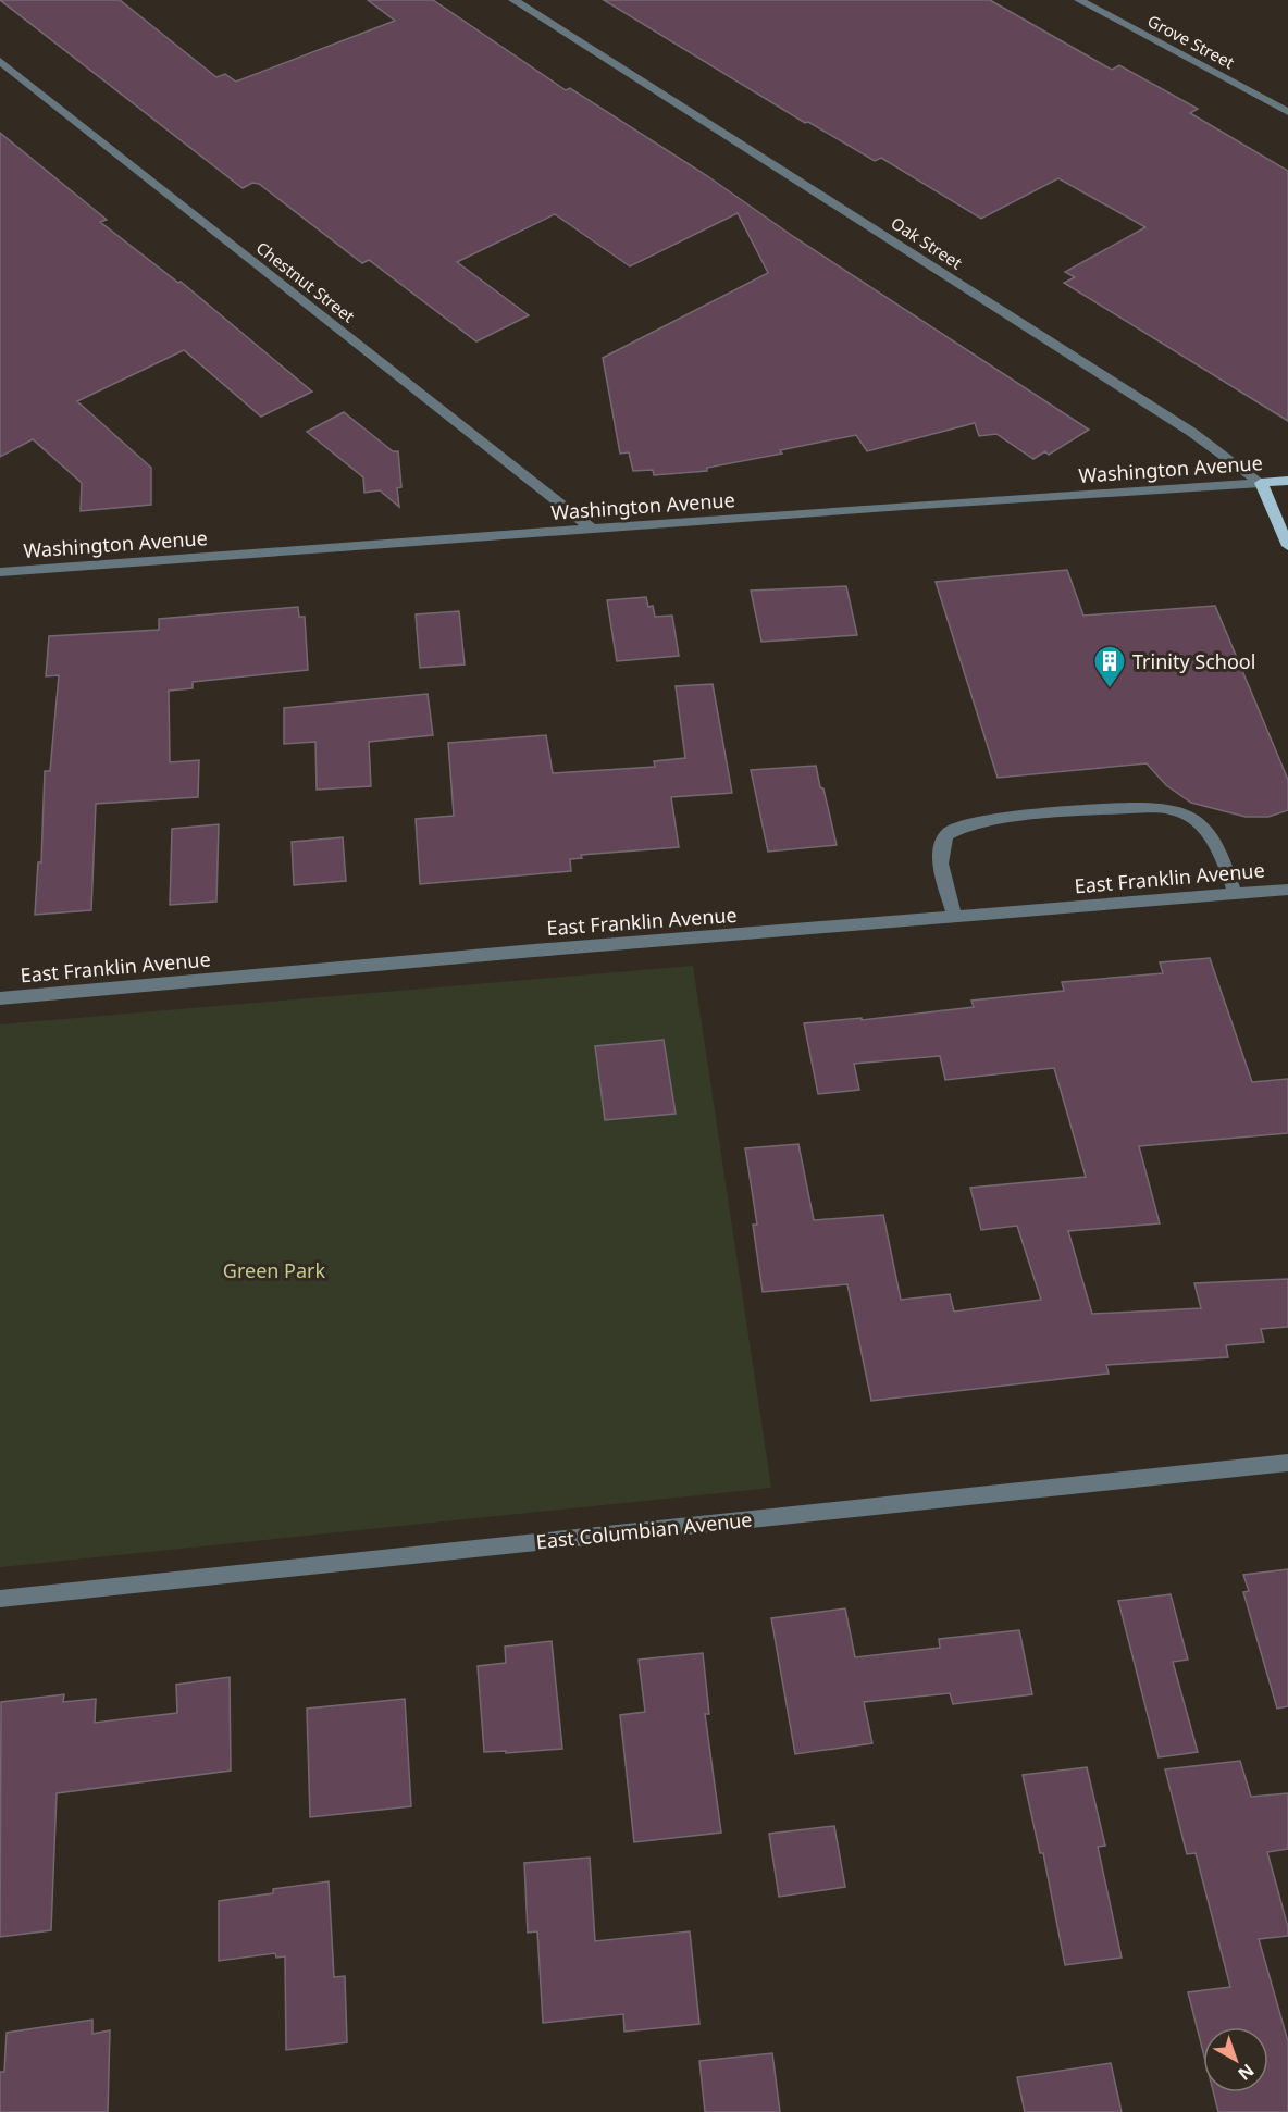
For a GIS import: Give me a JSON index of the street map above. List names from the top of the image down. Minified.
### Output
{"streets":{"main road":["Washington Avenue"],"street":["Grove Street","Oak Street","Chestnut Street","East Franklin Avenue","East Columbian Avenue"]},"crossings":[["Oak Street","Washington Avenue"],["Chestnut Street","Washington Avenue"]],"parks":["Green Park"],"places":{"building":["Trinity School"]},"north":"bottom right"}
